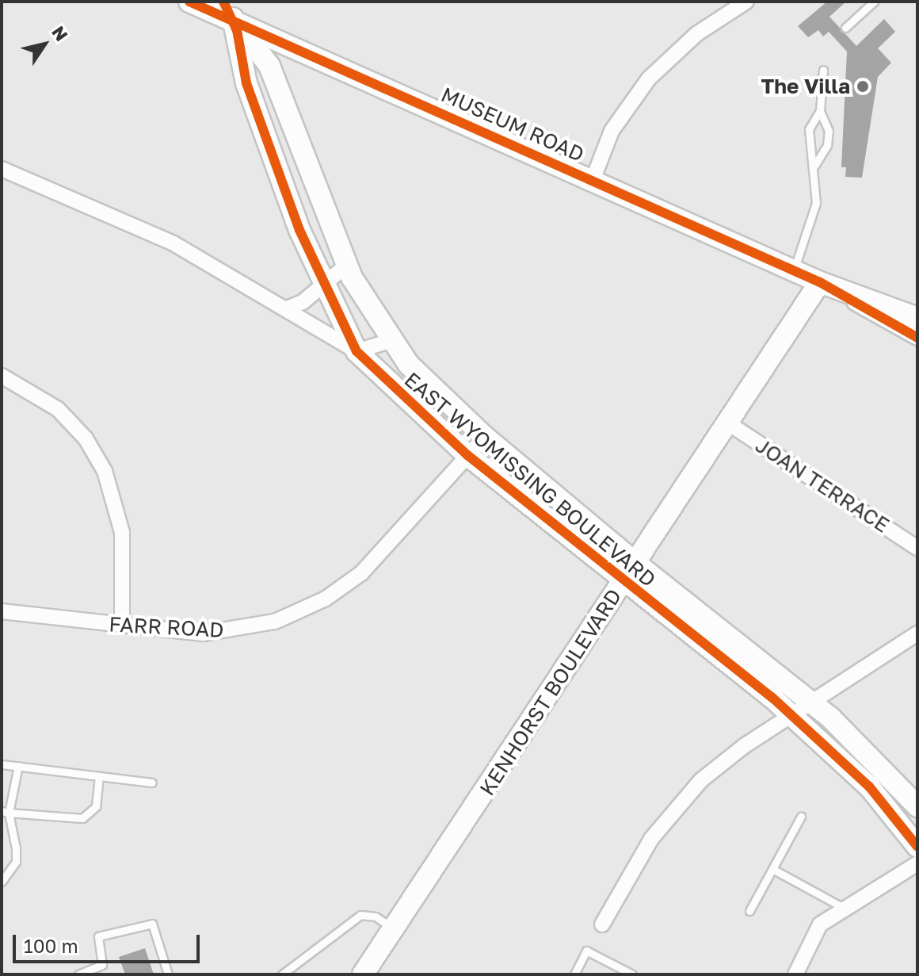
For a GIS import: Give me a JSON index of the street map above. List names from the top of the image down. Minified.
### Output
{"streets":{"street":["MUSEUM ROAD","EAST WYOMISSING BOULEVARD","JOAN TERRACE","FARR ROAD","KENHORST BOULEVARD"]},"crossings":[["MUSEUM ROAD","EAST WYOMISSING BOULEVARD"],["MUSEUM ROAD","KENHORST BOULEVARD"],["EAST WYOMISSING BOULEVARD","FARR ROAD"],["EAST WYOMISSING BOULEVARD","KENHORST BOULEVARD"],["JOAN TERRACE","KENHORST BOULEVARD"]],"places":["The Villa"],"scale_bar":"100 m","north":"top right"}
